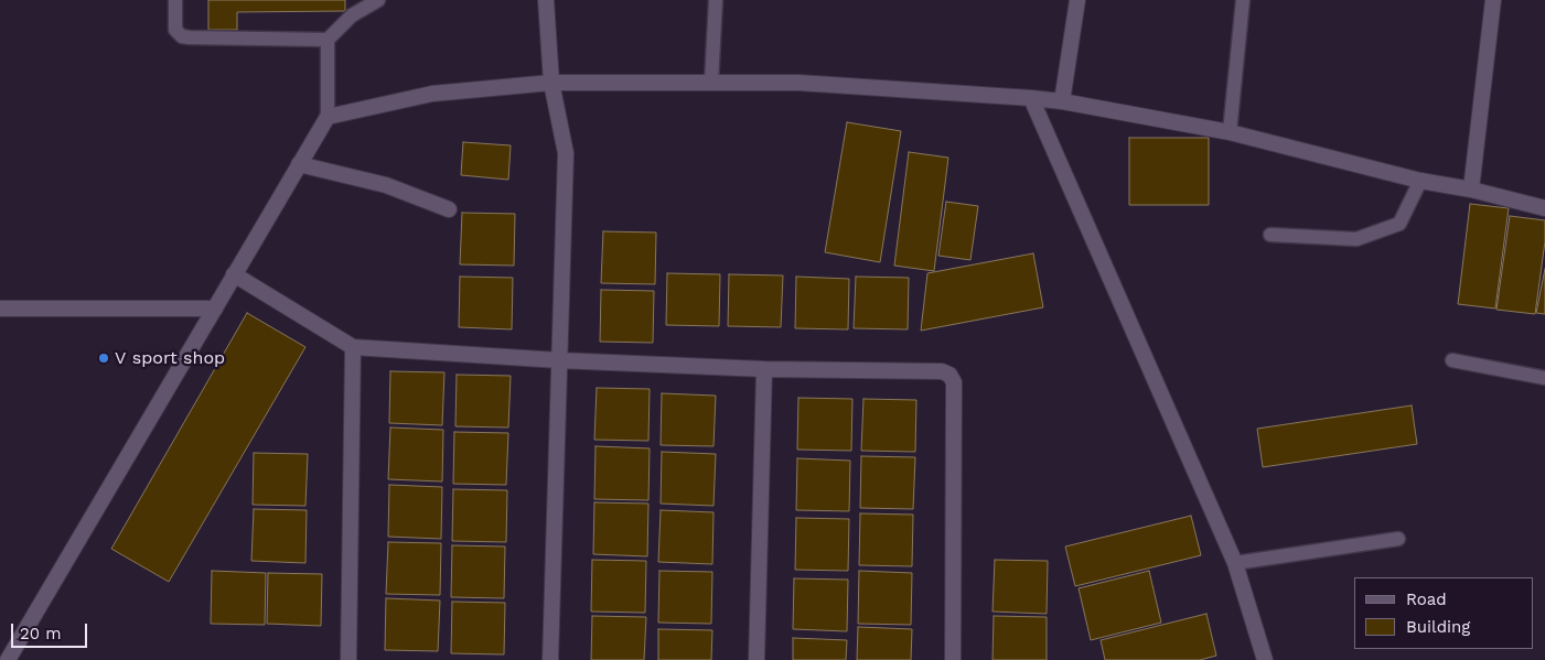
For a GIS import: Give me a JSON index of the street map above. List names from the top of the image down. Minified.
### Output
{"places":["V sport shop"],"legend":["Road","Building"],"scale_bar":"20 m"}
